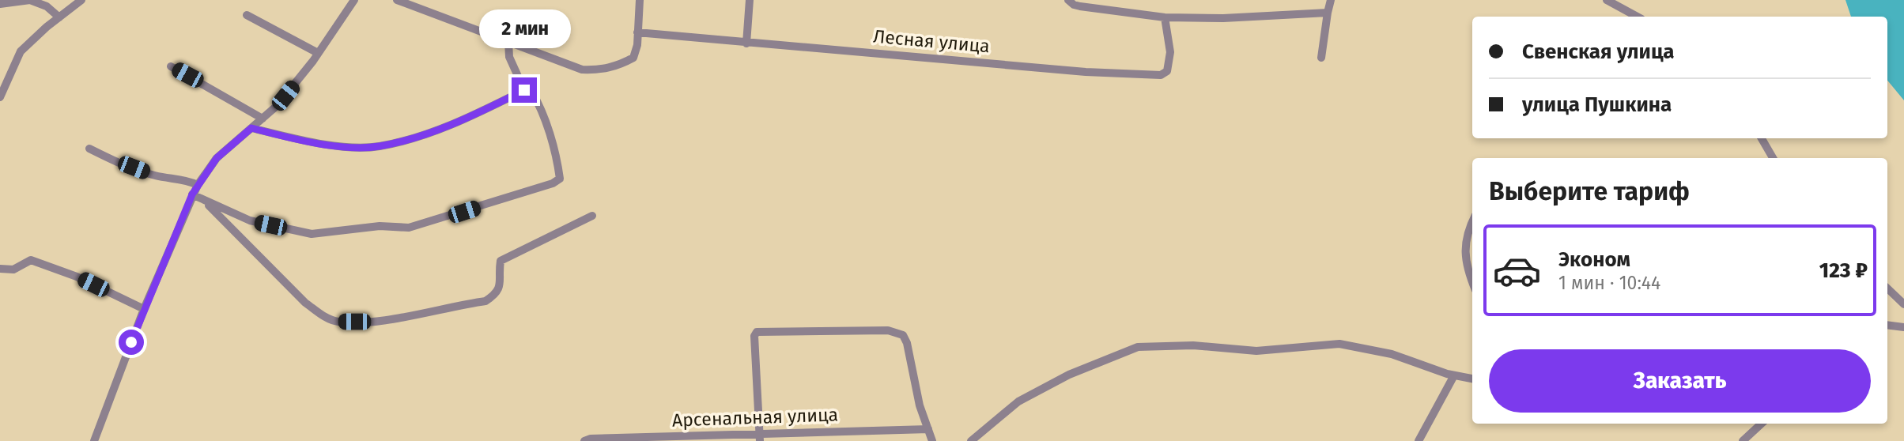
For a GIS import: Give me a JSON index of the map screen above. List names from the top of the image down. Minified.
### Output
{"streets":{"street":["Лесная улица","Арсенальная улица"]},"page":{"bubble":"2 мин","banner":["Свенская улица","улица Пушкина"],"heading":"Выберите тариф","list":[{"name":"Эконом","note":"1 мин · 10:44","value":"123 ₽"}],"buttons":"Заказать"}}
